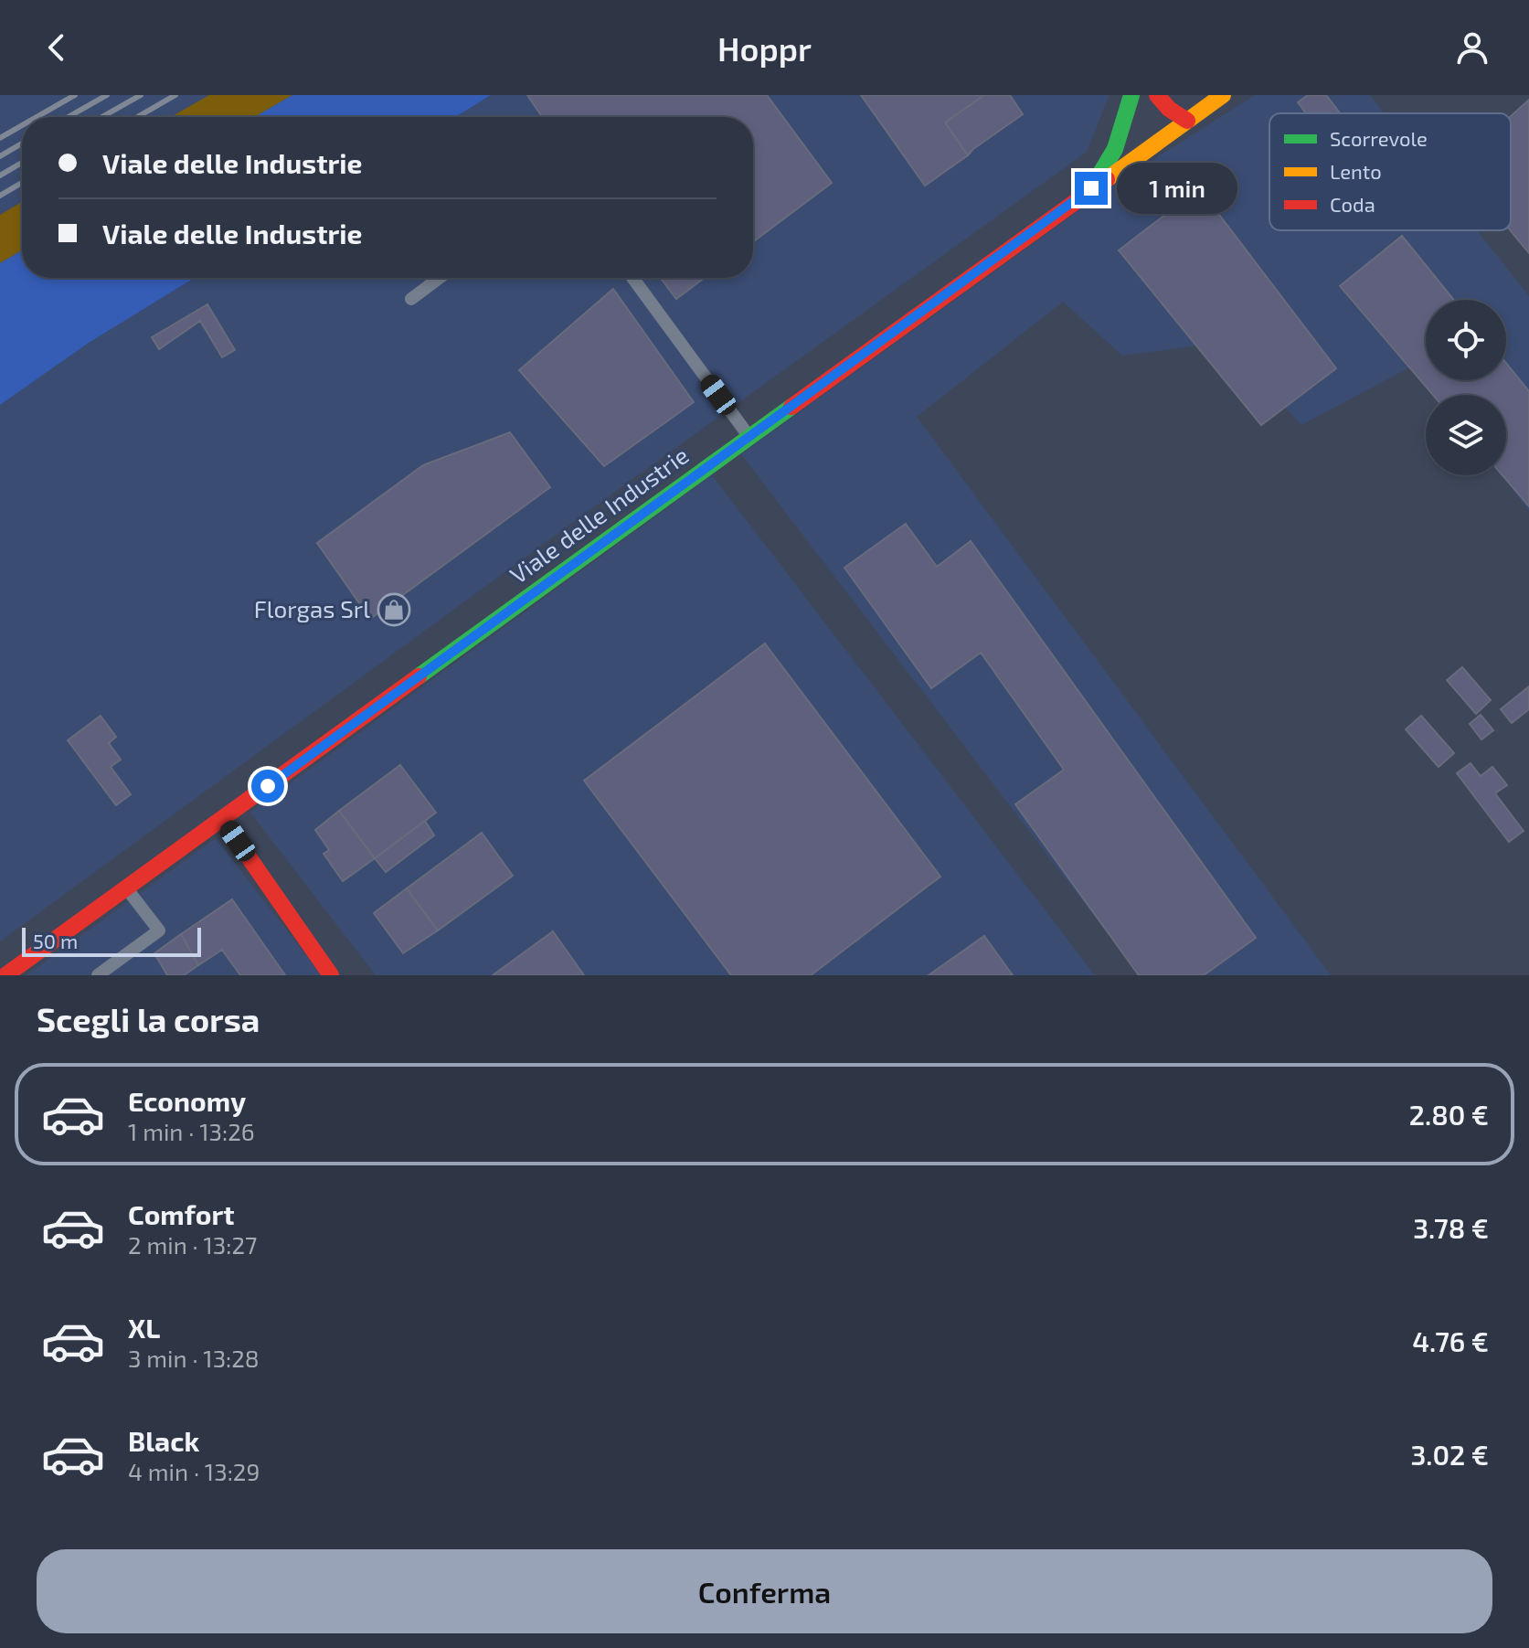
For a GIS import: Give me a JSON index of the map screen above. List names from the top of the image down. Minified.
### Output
{"streets":{"main road":["Viale delle Industrie"]},"places":{"shop":["Florgas Srl"]},"legend":["Scorrevole","Lento","Coda"],"scale_bar":"50 m","page":{"header":"Hoppr","banner":["Viale delle Industrie","Viale delle Industrie"],"bubble":"1 min","scale":"50 m","heading":"Scegli la corsa","list":[{"name":"Economy","note":"1 min · 13:26","value":"2.80 €"},{"name":"Comfort","note":"2 min · 13:27","value":"3.78 €"},{"name":"XL","note":"3 min · 13:28","value":"4.76 €"},{"name":"Black","note":"4 min · 13:29","value":"3.02 €"}],"buttons":"Conferma"}}
